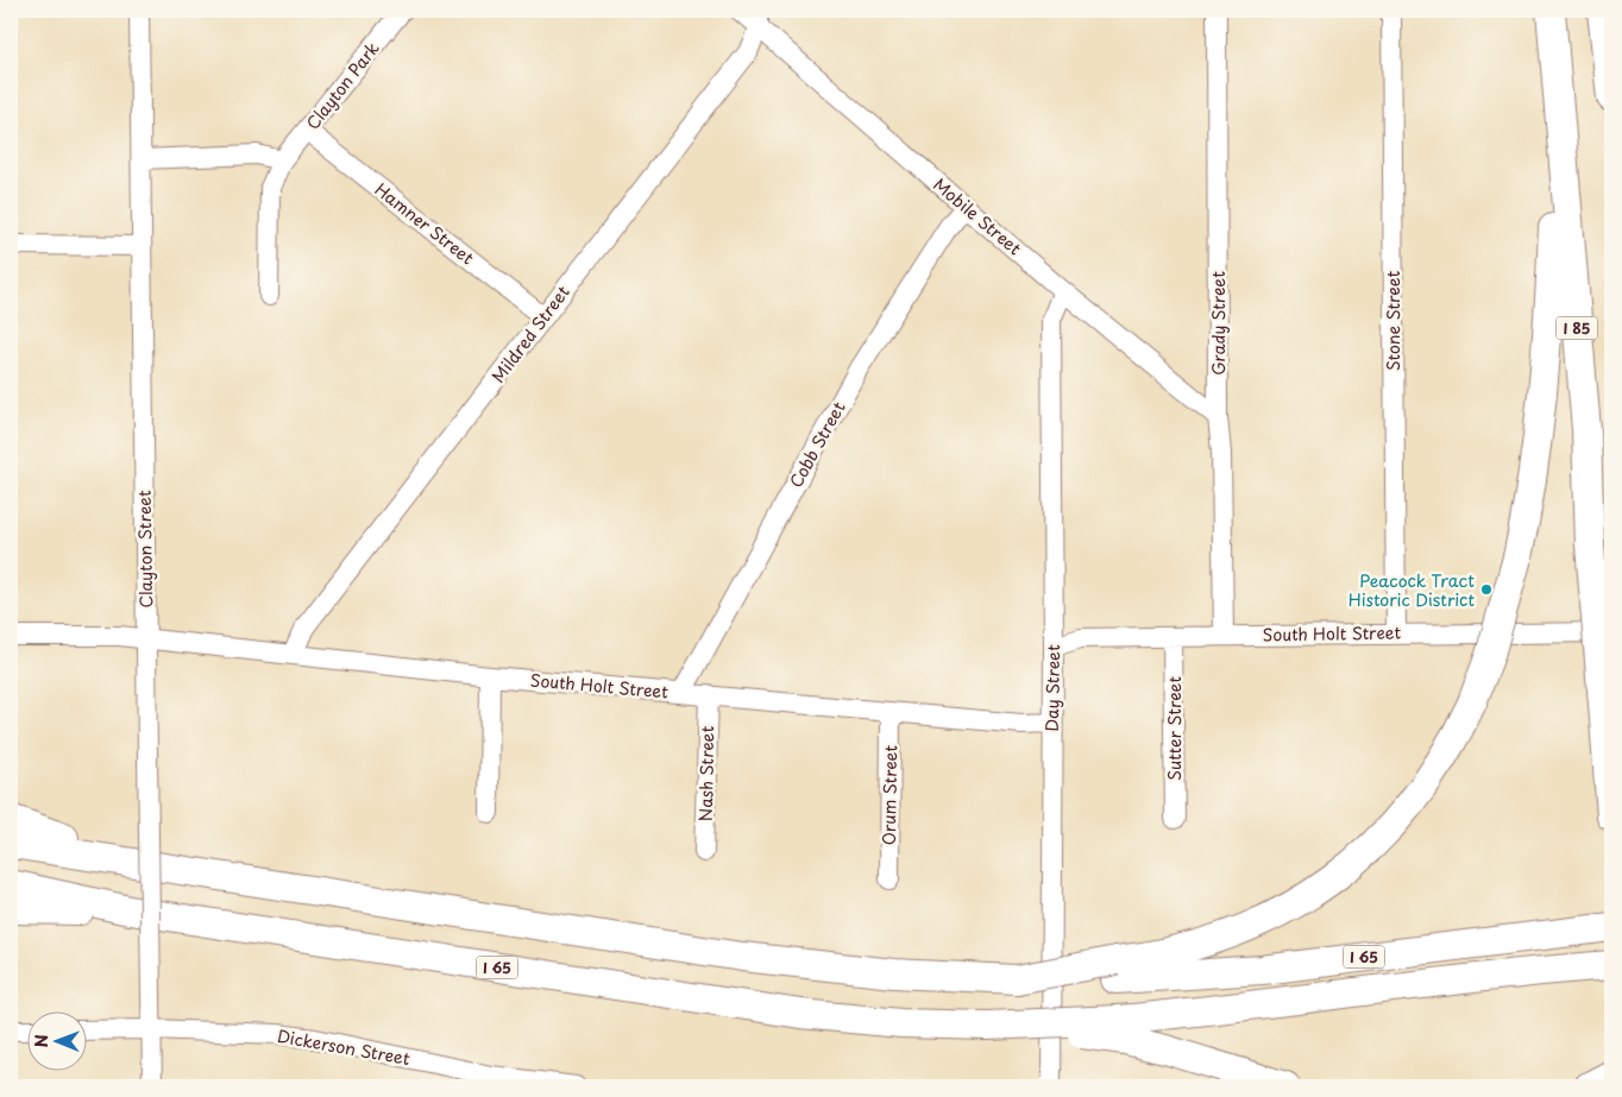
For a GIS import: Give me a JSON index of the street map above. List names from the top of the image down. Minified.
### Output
{"streets":{"highway":["I 85","I 65"],"street":["Clayton Park","Mobile Street","Hamner Street","Stone Street","Grady Street","Mildred Street","Cobb Street","Clayton Street","South Holt Street","Day Street","Sutter Street","Nash Street","Orum Street","Dickerson Street"]},"crossings":[["Clayton Park","Hamner Street"],["Mobile Street","Grady Street"],["Mobile Street","Mildred Street"],["Mobile Street","Cobb Street"],["Mobile Street","Day Street"],["Hamner Street","Mildred Street"],["Stone Street","South Holt Street"],["Grady Street","South Holt Street"],["Mildred Street","South Holt Street"],["Cobb Street","South Holt Street"],["Clayton Street","South Holt Street"],["Clayton Street","Dickerson Street"],["South Holt Street","Day Street"],["South Holt Street","Sutter Street"],["South Holt Street","Nash Street"],["South Holt Street","Orum Street"]],"places":["Peacock Tract Historic District"],"north":"left"}
